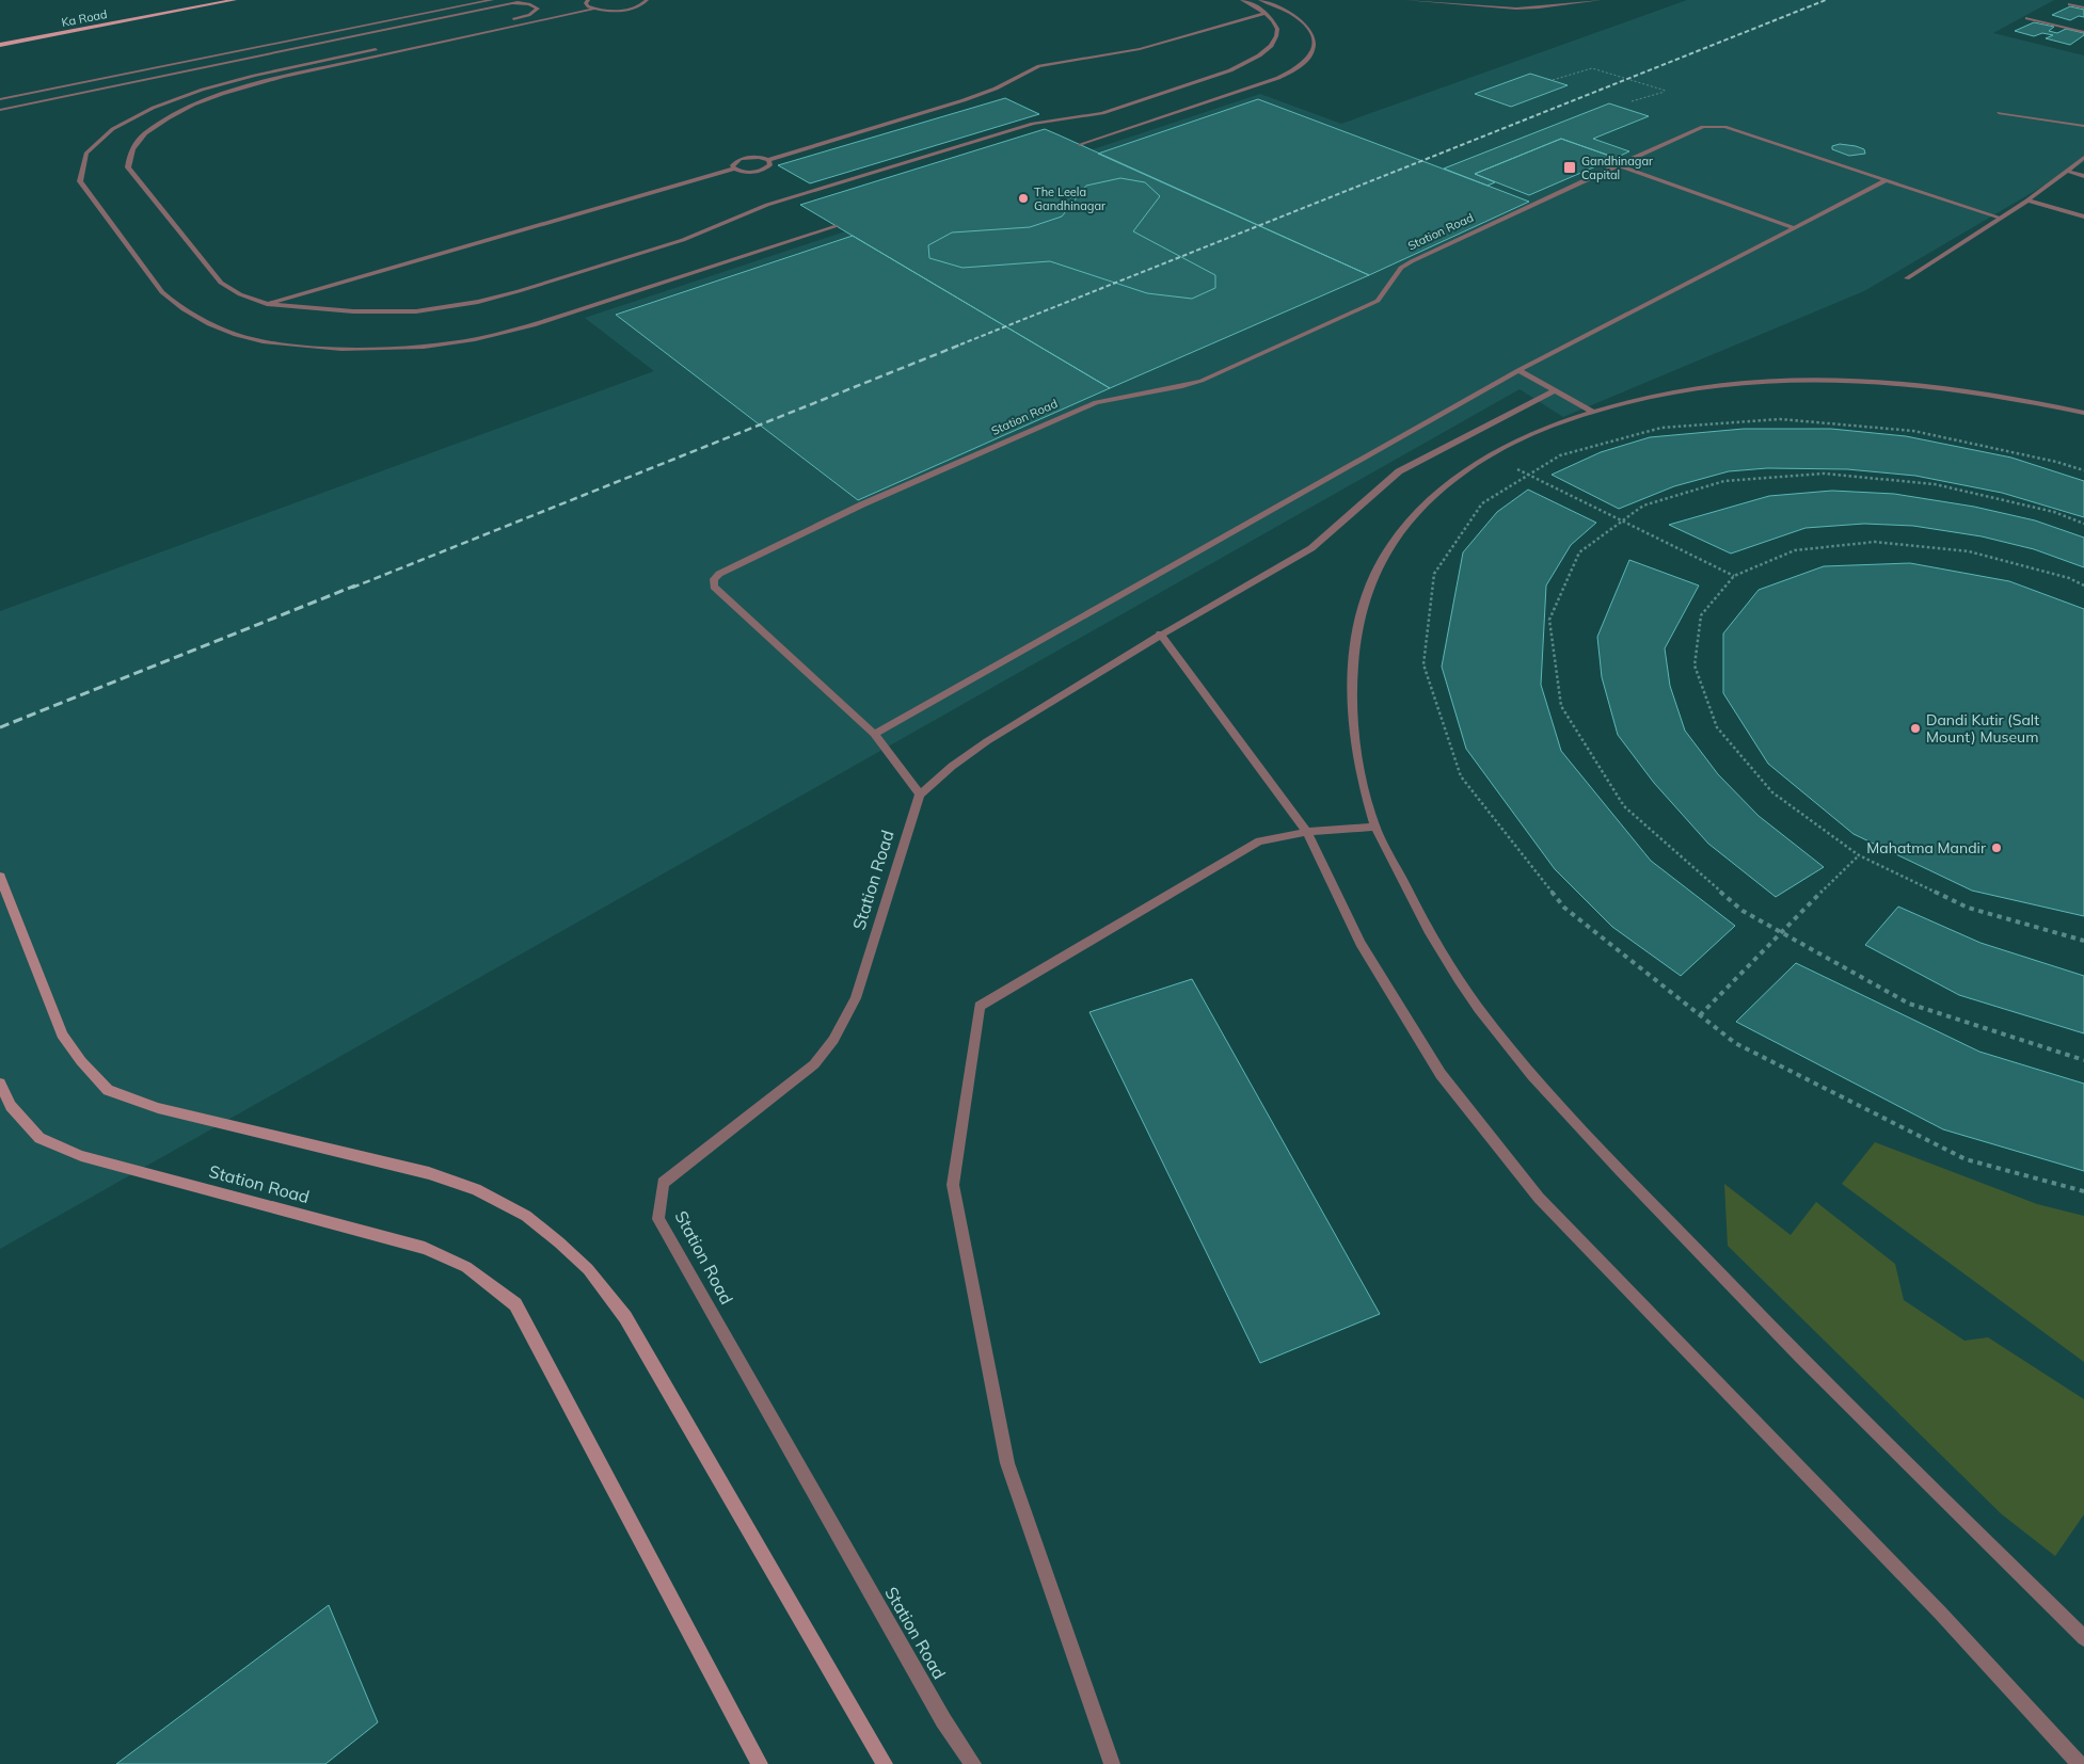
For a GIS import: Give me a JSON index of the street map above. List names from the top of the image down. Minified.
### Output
{"streets":{"main road":["Ka Road"],"street":["Station Road"]},"places":{"transit":["Gandhinagar Capital"],"other":["The Leela Gandhinagar","Dandi Kutir (Salt Mount) Museum","Mahatma Mandir"]}}
